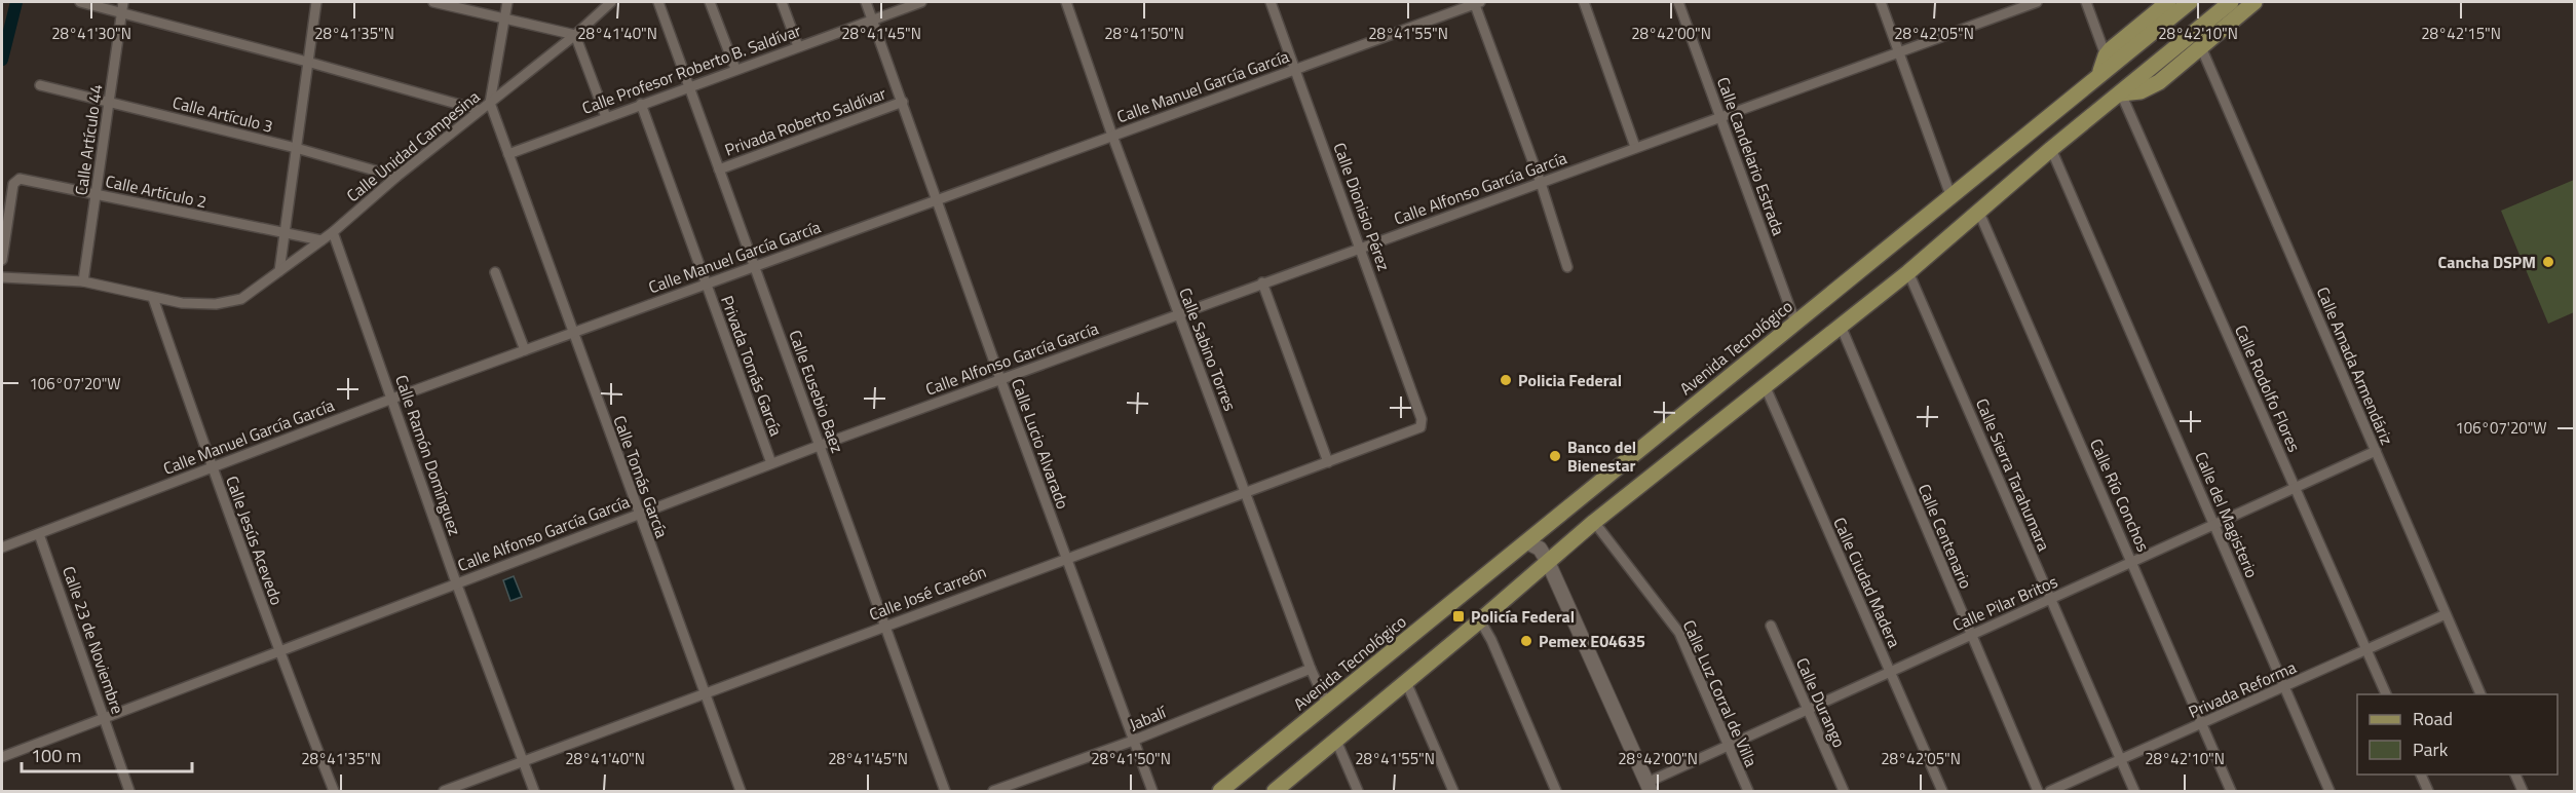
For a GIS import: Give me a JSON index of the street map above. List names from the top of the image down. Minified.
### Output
{"streets":{"main road":["Avenida Tecnológico"],"street":["Calle Profesor Roberto B. Saldívar","Calle Manuel García García","Calle Artículo 3","Privada Roberto Saldívar","Calle Artículo 44","Calle Unidad Campesina","Calle Candelario Estrada","Calle Alfonso García García","Calle Artículo 2","Calle Dionisio Pérez","Calle Sabino Torres","Privada Tomás García","Calle Amada Armendáriz","Calle Rodolfo Flores","Calle Eusebio Baez","Calle Lucio Alvarado","Calle Ramón Domínguez","Calle Sierra Tarahumara","Calle Tomás García","Calle Río Conchos","Calle del Magisterio","Calle Centenario","Calle Jesús Acevedo","Calle Ciudad Madera","Calle José Carreón","Calle Pilar Britos","Calle 23 de Noviembre","Privada Reforma","Calle Luz Corral de Villa","Calle Durango","Jabalí"]},"crossings":[["Calle Profesor Roberto B. Saldívar","Privada Tomás García"],["Calle Profesor Roberto B. Saldívar","Calle Eusebio Baez"],["Calle Profesor Roberto B. Saldívar","Calle Lucio Alvarado"],["Calle Profesor Roberto B. Saldívar","Calle Tomás García"],["Calle Manuel García García","Calle Dionisio Pérez"],["Calle Manuel García García","Calle Sabino Torres"],["Calle Manuel García García","Privada Tomás García"],["Calle Manuel García García","Calle Eusebio Baez"],["Calle Manuel García García","Calle Lucio Alvarado"],["Calle Manuel García García","Calle Ramón Domínguez"],["Calle Manuel García García","Calle Tomás García"],["Calle Manuel García García","Calle Jesús Acevedo"],["Calle Manuel García García","Calle 23 de Noviembre"],["Calle Artículo 3","Calle Artículo 44"],["Calle Artículo 3","Calle Unidad Campesina"],["Privada Roberto Saldívar","Calle Eusebio Baez"],["Privada Roberto Saldívar","Calle Lucio Alvarado"],["Calle Artículo 44","Calle Artículo 2"],["Calle Unidad Campesina","Calle Artículo 2"],["Calle Unidad Campesina","Calle Ramón Domínguez"],["Calle Unidad Campesina","Calle Tomás García"],["Calle Unidad Campesina","Calle Jesús Acevedo"],["Calle Candelario Estrada","Calle Alfonso García García"],["Calle Candelario Estrada","Avenida Tecnológico"],["Calle Alfonso García García","Calle Dionisio Pérez"],["Calle Alfonso García García","Calle Sabino Torres"],["Calle Alfonso García García","Privada Tomás García"],["Calle Alfonso García García","Calle Eusebio Baez"],["Calle Alfonso García García","Calle Lucio Alvarado"],["Calle Alfonso García García","Calle Ramón Domínguez"],["Calle Alfonso García García","Calle Tomás García"],["Calle Alfonso García García","Calle Jesús Acevedo"],["Calle Alfonso García García","Calle 23 de Noviembre"],["Calle Dionisio Pérez","Calle José Carreón"],["Avenida Tecnológico","Calle Sabino Torres"],["Calle Sabino Torres","Calle José Carreón"],["Calle Sabino Torres","Jabalí"],["Calle Amada Armendáriz","Calle Pilar Britos"],["Calle Amada Armendáriz","Privada Reforma"],["Calle Rodolfo Flores","Calle Pilar Britos"],["Calle Rodolfo Flores","Privada Reforma"],["Calle Eusebio Baez","Calle José Carreón"],["Calle Lucio Alvarado","Calle José Carreón"],["Calle Lucio Alvarado","Jabalí"],["Calle Ramón Domínguez","Calle José Carreón"],["Calle Sierra Tarahumara","Calle Pilar Britos"],["Calle Sierra Tarahumara","Privada Reforma"],["Calle Tomás García","Calle José Carreón"],["Calle Río Conchos","Calle Pilar Britos"],["Calle Río Conchos","Privada Reforma"],["Calle del Magisterio","Calle Pilar Britos"],["Calle del Magisterio","Privada Reforma"],["Calle Centenario","Calle Pilar Britos"],["Calle Ciudad Madera","Calle Pilar Britos"],["Calle Pilar Britos","Calle Luz Corral de Villa"],["Calle Pilar Britos","Calle Durango"]],"places":{"other":["Cancha DSPM","Policia Federal","Banco del Bienestar","Pemex E04635"],"transit":["Policía Federal"]},"legend":["Road","Park"],"scale_bar":"100 m","coordinates":["28°41'30\"N","28°41'35\"N","28°41'40\"N","28°41'45\"N","28°41'50\"N","28°41'55\"N","28°42'00\"N","28°42'05\"N","28°42'10\"N","28°42'15\"N","106°07'20\"W"]}
